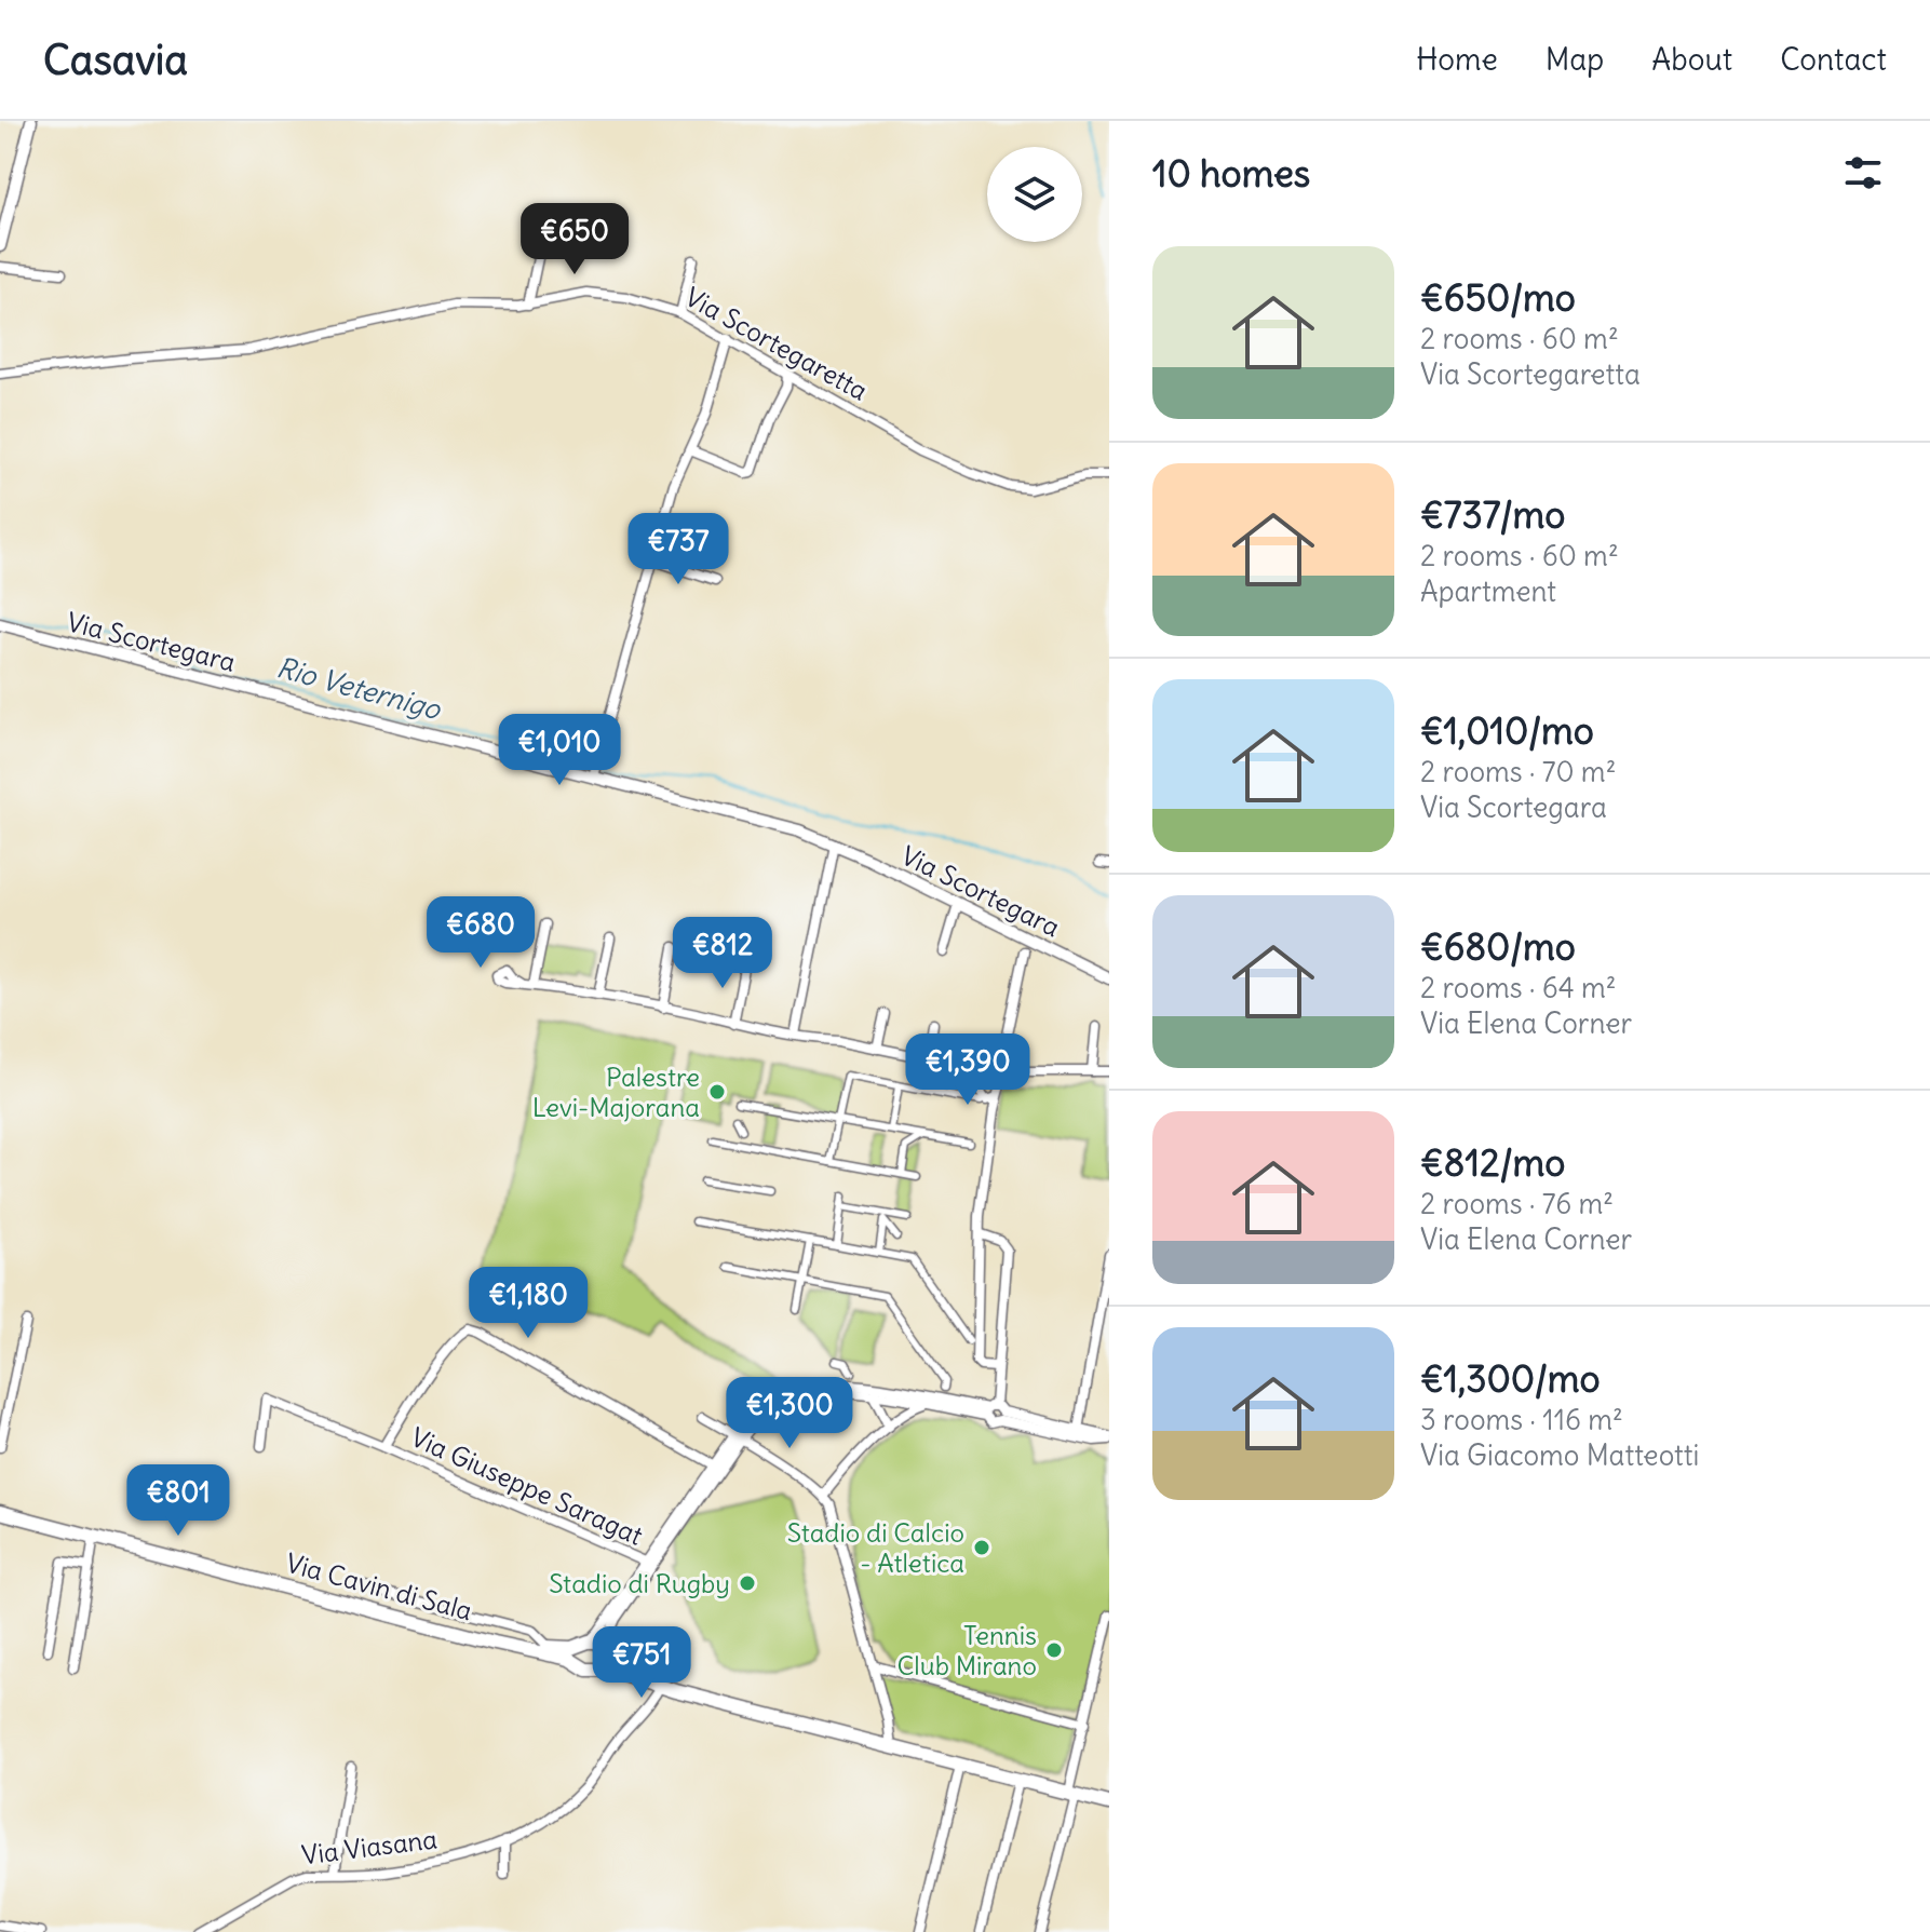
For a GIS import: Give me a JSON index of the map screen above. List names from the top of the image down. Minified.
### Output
{"streets":{"main road":["Via Cavin di Sala"],"street":["Via Scortegaretta","Via Scortegara","Via Giuseppe Saragat","Via Viasana"]},"water":["Rio Veternigo"],"places":["Palestre Levi-Majorana","Stadio di Calcio - Atletica","Stadio di Rugby","Tennis Club Mirano"],"page":{"header":"Casavia","nav":["Home","Map","About","Contact"],"heading":"10 homes","price":["€650","€737","€1,010","€680","€812","€1,390","€1,180","€1,300","€801","€751"],"list":[{"name":"€650/mo","note":"2 rooms · 60 m² · Via Scortegaretta"},{"name":"€737/mo","note":"2 rooms · 60 m² · Apartment"},{"name":"€1,010/mo","note":"2 rooms · 70 m² · Via Scortegara"},{"name":"€680/mo","note":"2 rooms · 64 m² · Via Elena Corner"},{"name":"€812/mo","note":"2 rooms · 76 m² · Via Elena Corner"},{"name":"€1,300/mo","note":"3 rooms · 116 m² · Via Giacomo Matteotti"}]}}
